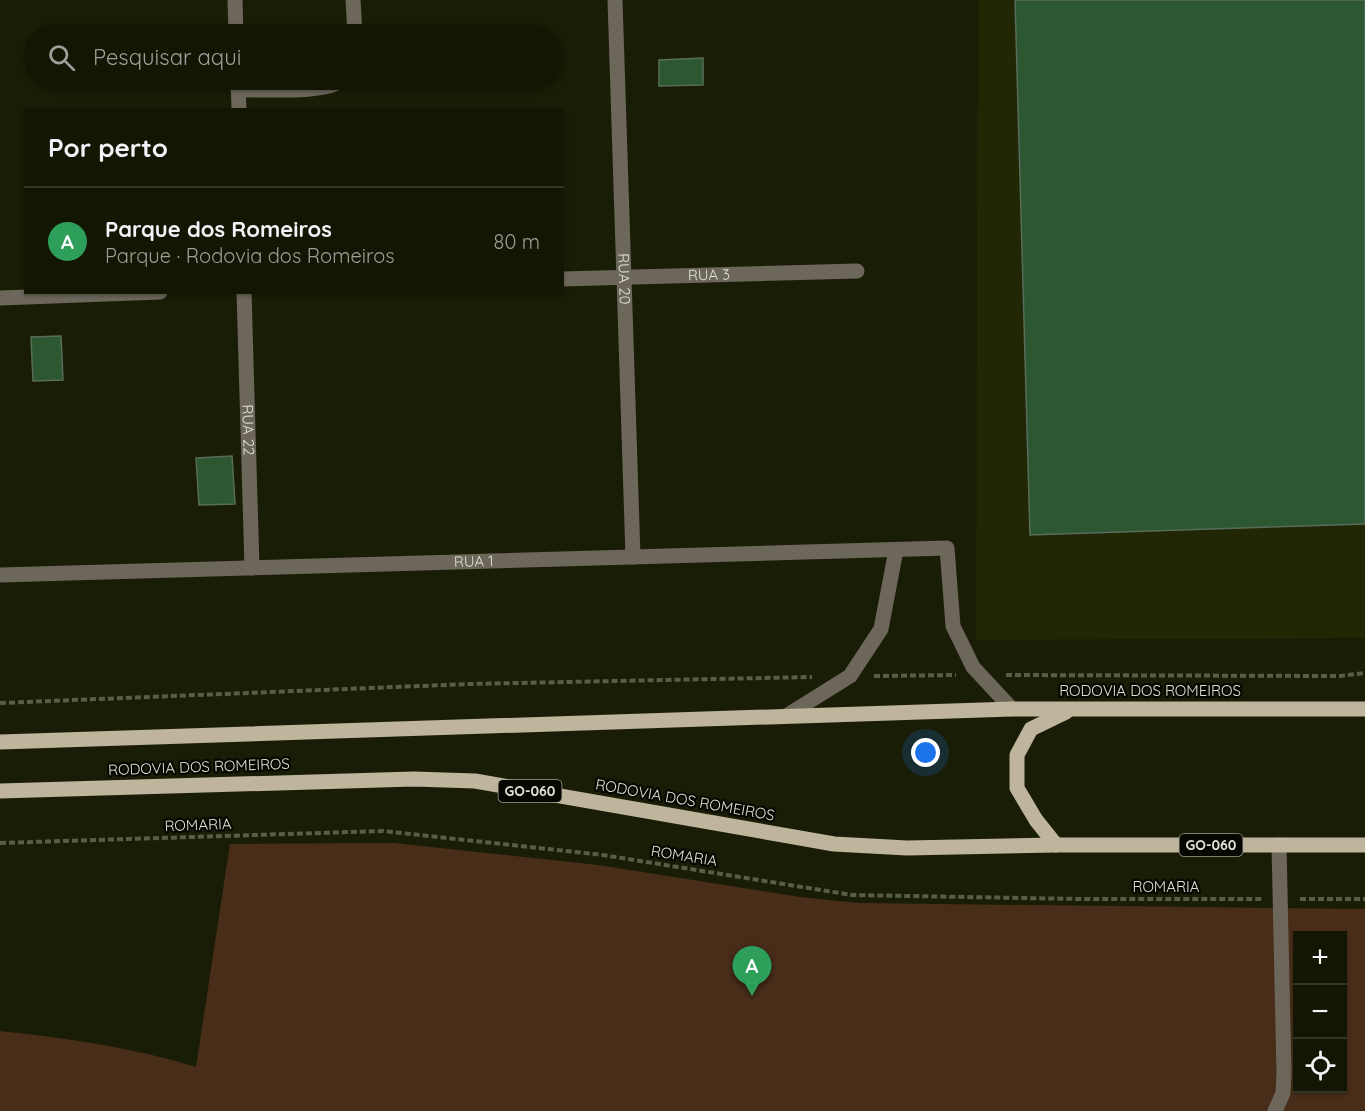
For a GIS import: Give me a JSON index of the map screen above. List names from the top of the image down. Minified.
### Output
{"streets":{"main road":["RODOVIA DOS ROMEIROS","GO-060"],"street":["RUA 3","RUA 20","RUA 22","RUA 1"],"path":["ROMARIA"]},"crossings":[["RUA 3","RUA 20"],["RUA 20","RUA 1"],["RUA 22","RUA 1"]],"page":{"search":"Pesquisar aqui","heading":"Por perto","list":[{"mark":"A","name":"Parque dos Romeiros","note":"Parque · Rodovia dos Romeiros","value":"80 m"}],"map_buttons":["+","−"],"pins":"A"}}
